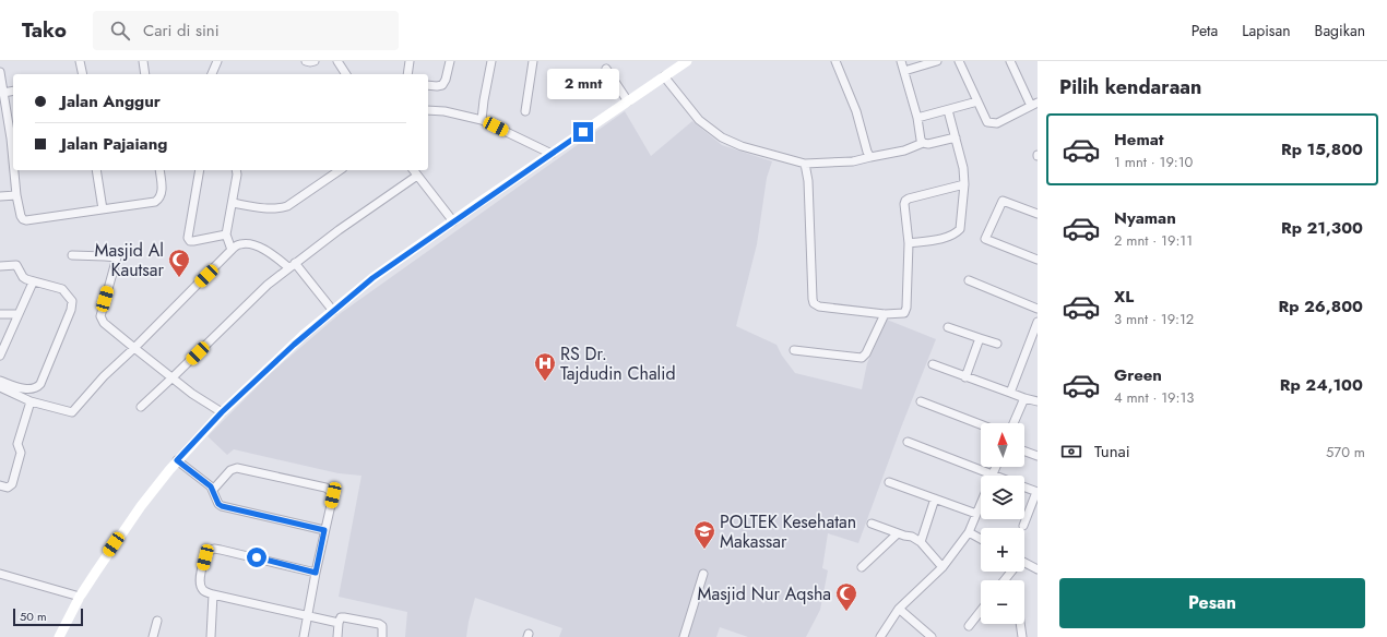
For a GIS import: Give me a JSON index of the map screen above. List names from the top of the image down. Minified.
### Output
{"places":{"mosque":["Masjid Al Kautsar","Masjid Nur Aqsha"],"hospital":["RS Dr. Tajdudin Chalid"],"school or university":["POLTEK Kesehatan Makassar"]},"scale_bar":"50 m","north":"top","page":{"header":"Tako","search":"Cari di sini","nav":["Peta","Lapisan","Bagikan"],"heading":"Pilih kendaraan","bubble":"2 mnt","banner":["Jalan Anggur","Jalan Pajaiang"],"list":[{"name":"Hemat","note":"1 mnt · 19:10","value":"Rp 15,800"},{"name":"Nyaman","note":"2 mnt · 19:11","value":"Rp 21,300"},{"name":"XL","note":"3 mnt · 19:12","value":"Rp 26,800"},{"name":"Green","note":"4 mnt · 19:13","value":"Rp 24,100"}],"map_buttons":["+","−"],"pay":["Tunai","570 m"],"buttons":"Pesan","scale":"50 m"}}
